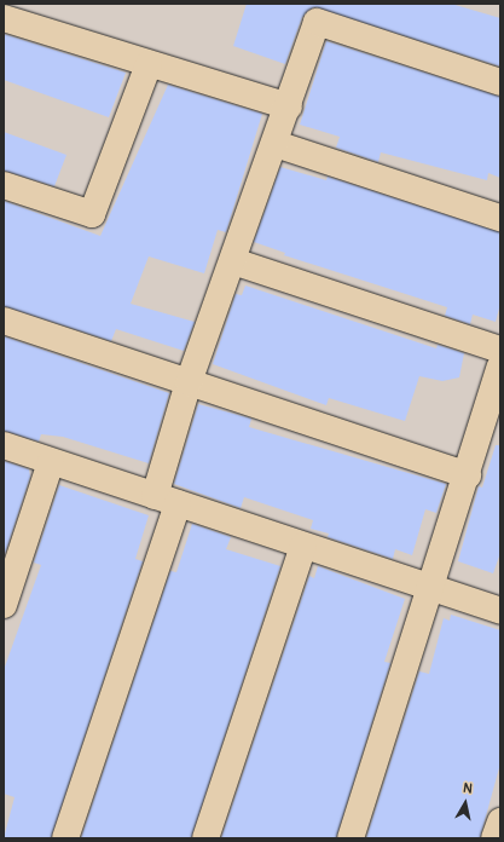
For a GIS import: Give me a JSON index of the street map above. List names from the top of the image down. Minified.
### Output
{"north":"top"}
